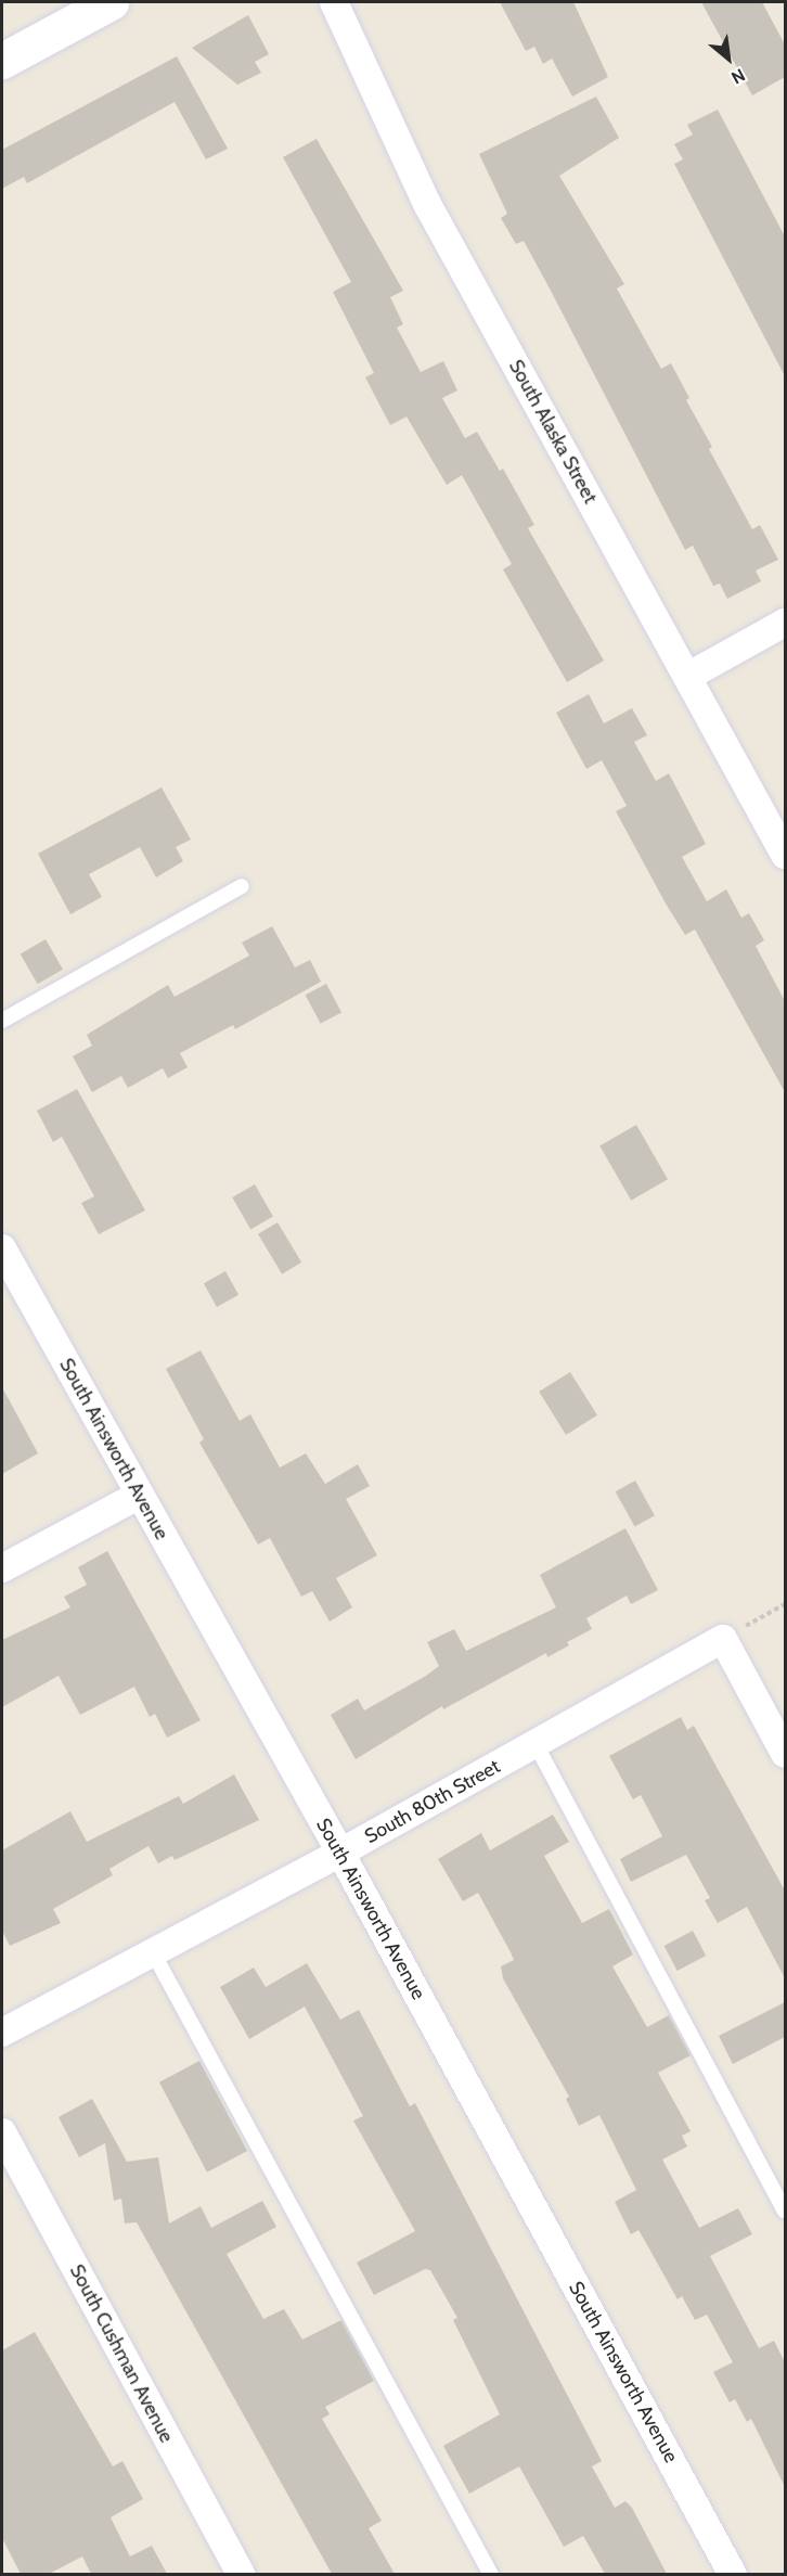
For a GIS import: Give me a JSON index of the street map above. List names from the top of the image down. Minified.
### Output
{"streets":{"street":["South Alaska Street","South Ainsworth Avenue","South 80th Street","South Cushman Avenue"]},"crossings":[["South Ainsworth Avenue","South 80th Street"]],"north":"bottom right"}
